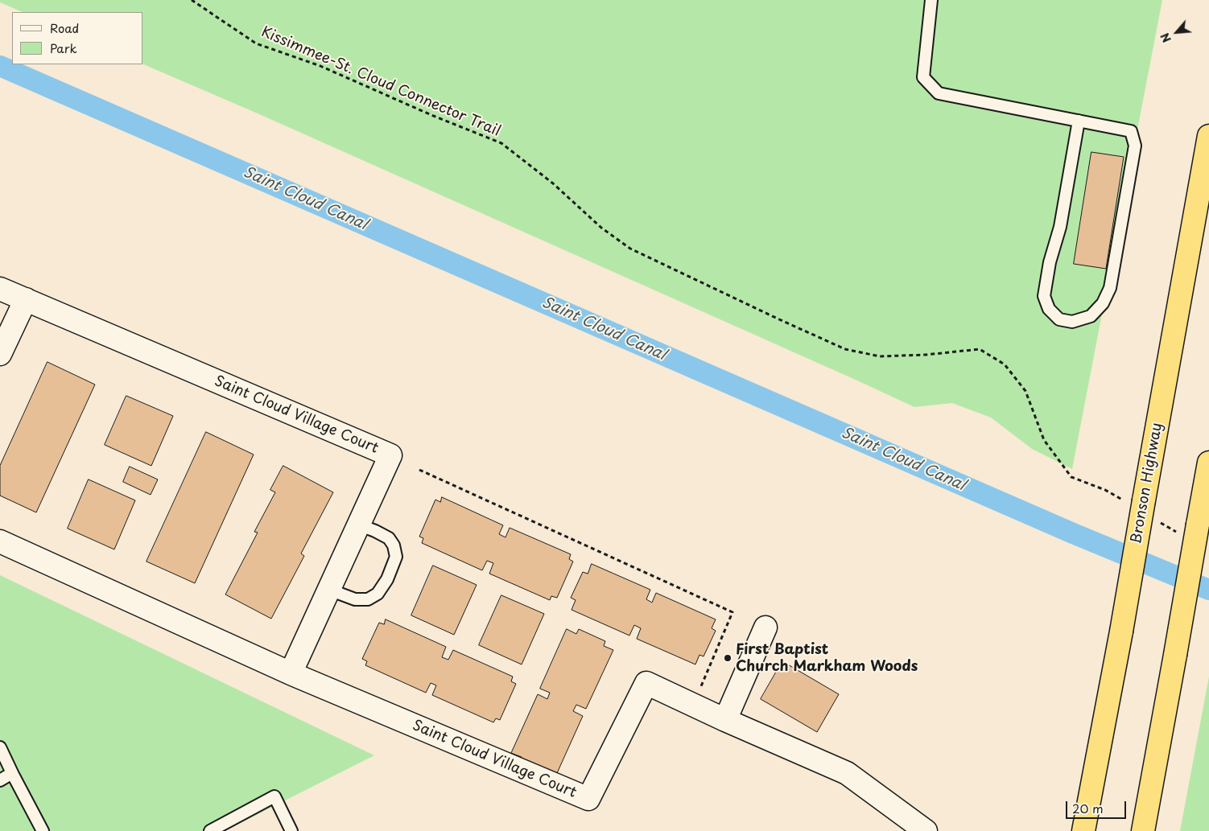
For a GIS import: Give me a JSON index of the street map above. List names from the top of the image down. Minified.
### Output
{"streets":{"highway":["Bronson Highway"],"street":["Saint Cloud Village Court"],"path":["Kissimmee-St. Cloud Connector Trail"]},"water":["Saint Cloud Canal"],"places":["First Baptist Church Markham Woods"],"legend":["Road","Park"],"scale_bar":"20 m","north":"bottom left"}
